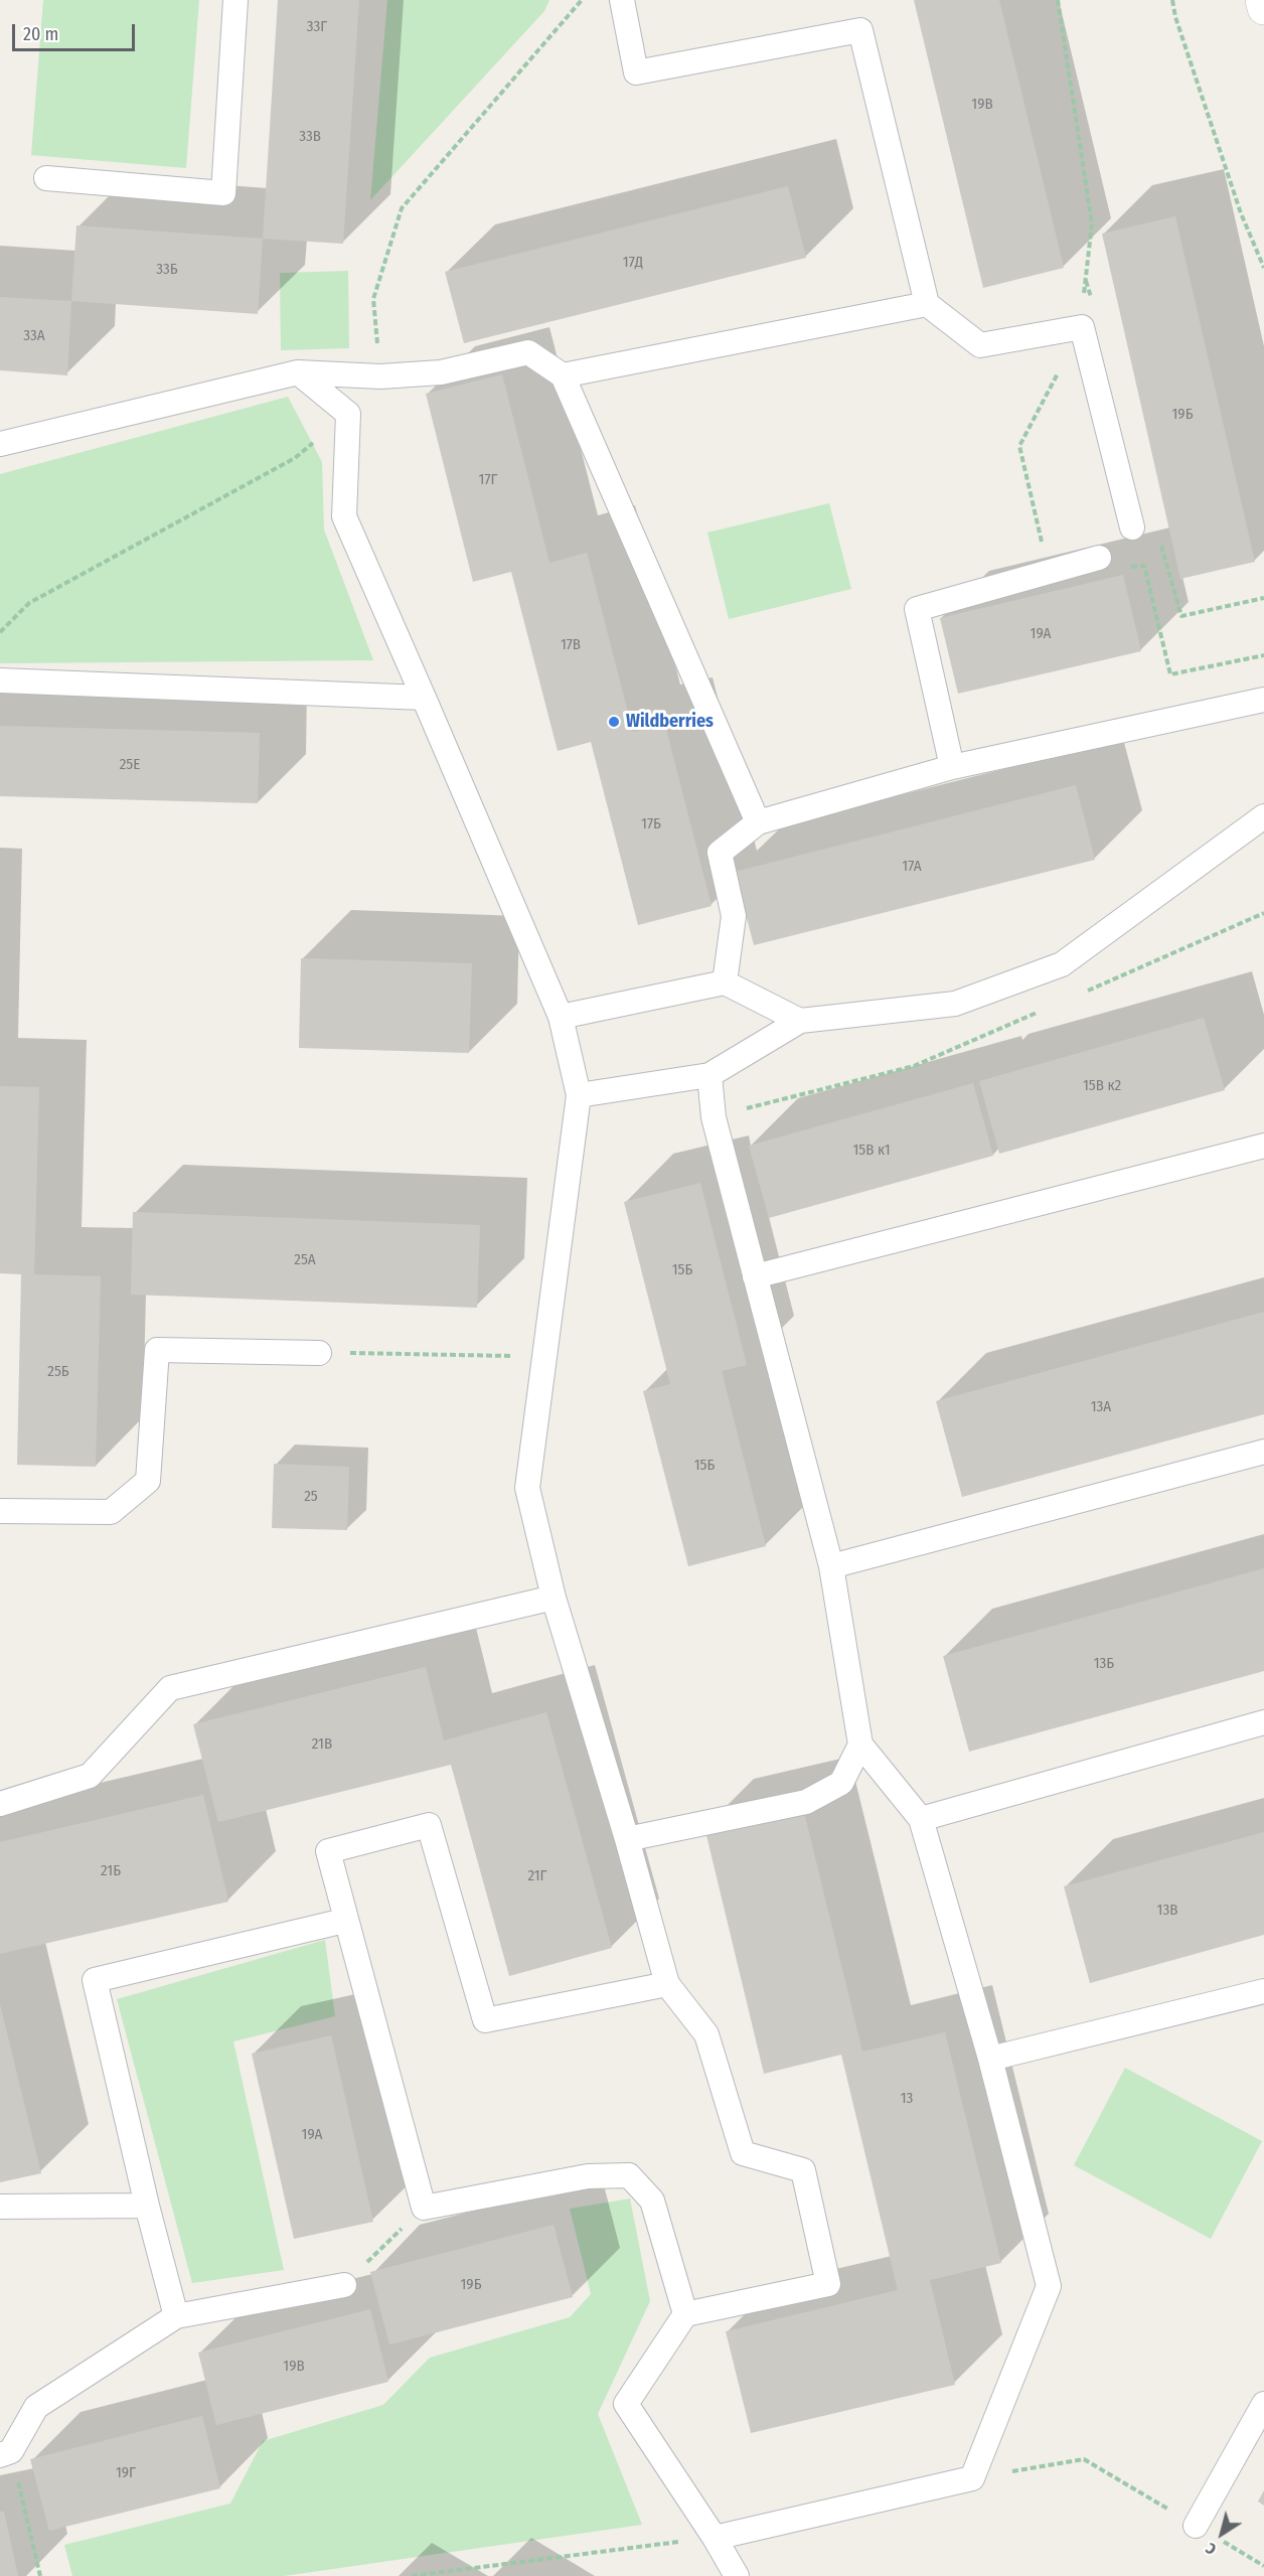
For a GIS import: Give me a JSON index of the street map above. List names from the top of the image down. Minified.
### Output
{"places":["Wildberries"],"house_numbers":["33Г","19В","33В","17Д","33Б","33А","19Б","17Г","19А","17В","25Е","17Б","17А","15В к2","15В к1","25А","15Б","25Б","13А","15Б","25","13Б","21В","21Б","21Г","13В","13","19А","19Б","19В","19Г"],"scale_bar":"20 m","north":"bottom left"}
